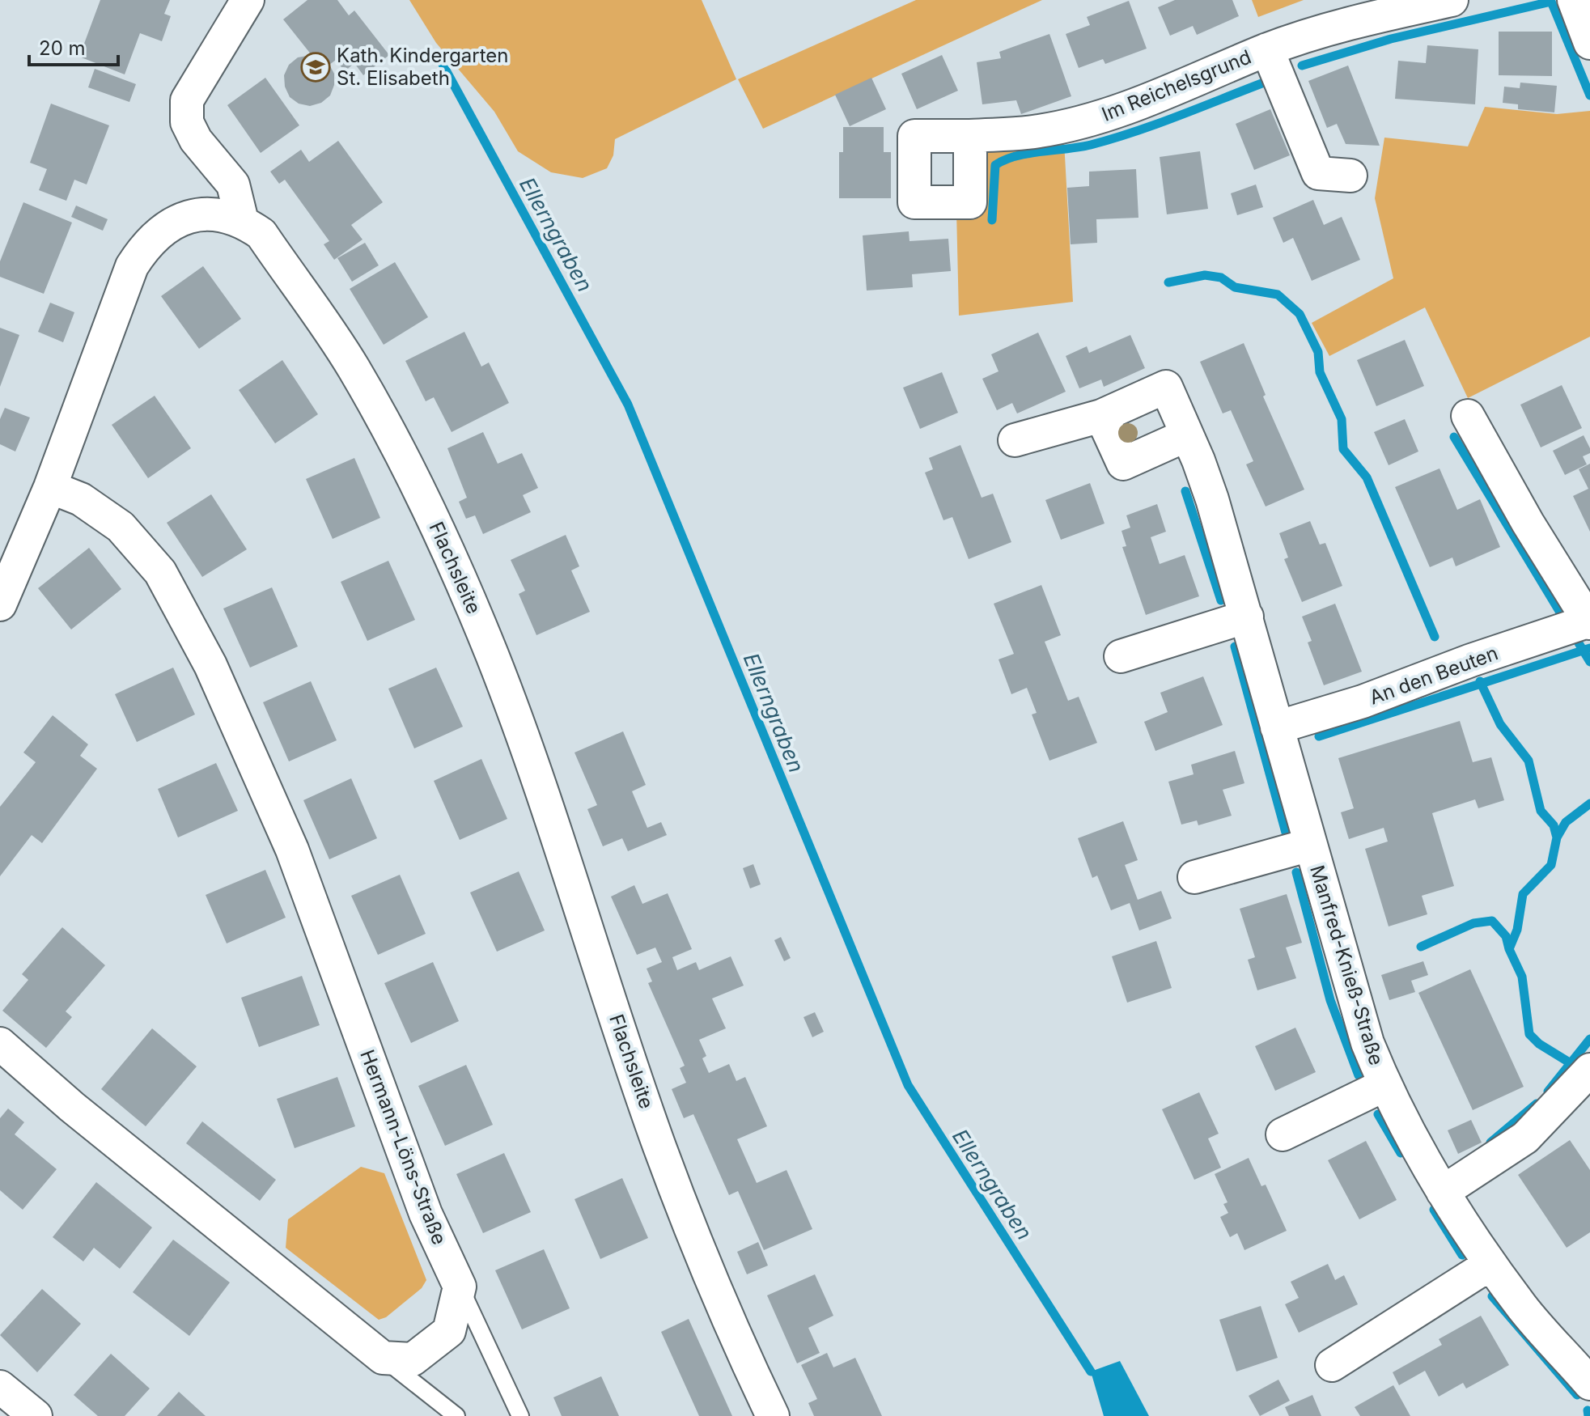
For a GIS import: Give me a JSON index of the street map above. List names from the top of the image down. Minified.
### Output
{"streets":{"street":["Im Reichelsgrund","Flachsleite","An den Beuten","Manfred-Knieß-Straße","Hermann-Löns-Straße"]},"crossings":[["Flachsleite","Hermann-Löns-Straße"],["An den Beuten","Manfred-Knieß-Straße"]],"water":["Ellerngraben"],"places":{"school or university":["Kath. Kindergarten St. Elisabeth"]},"scale_bar":"20 m"}
